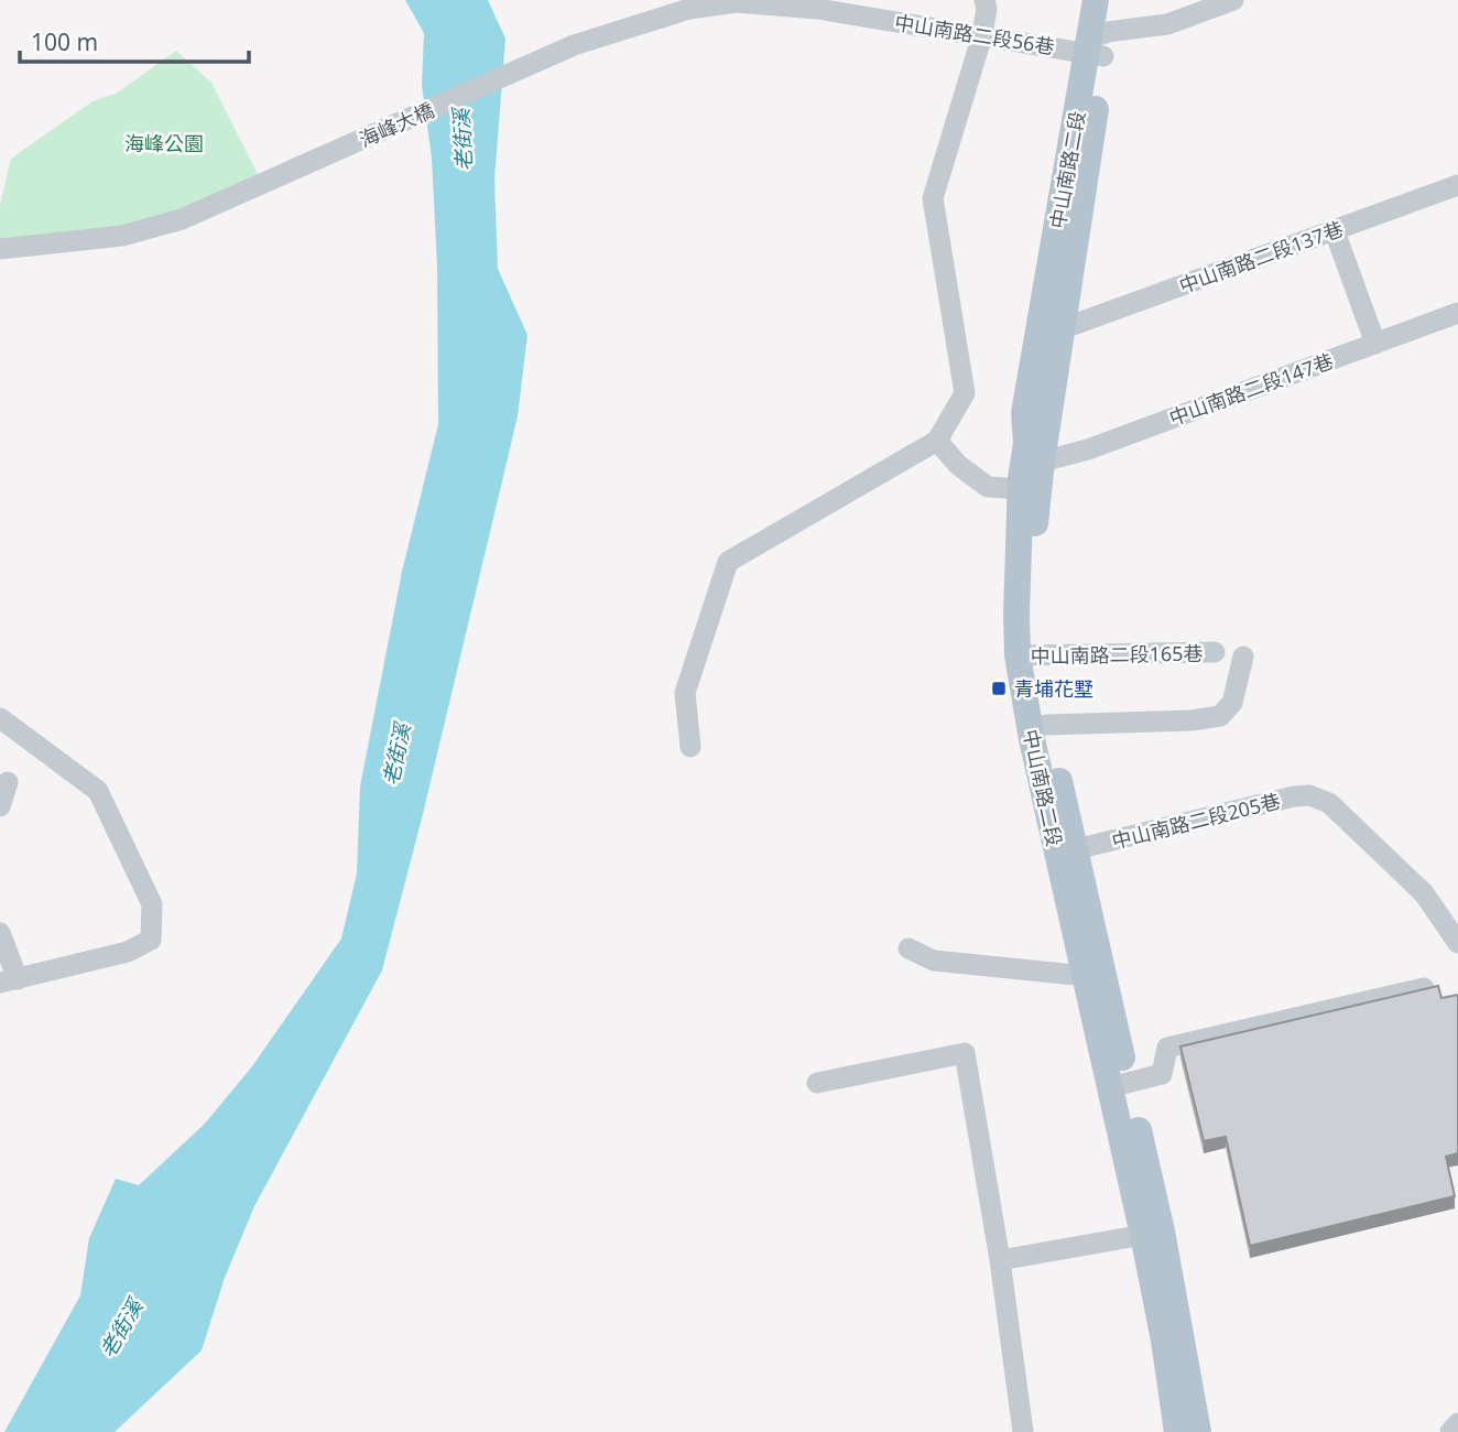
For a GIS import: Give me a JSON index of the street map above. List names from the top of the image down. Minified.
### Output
{"streets":{"main road":["中山南路二段"],"street":["中山南路二段56巷","海峰大橋","中山南路二段137巷","中山南路二段147巷","中山南路二段165巷","中山南路二段205巷"]},"crossings":[["中山南路二段56巷","海峰大橋"],["中山南路二段56巷","中山南路二段"],["中山南路二段","中山南路二段137巷"],["中山南路二段","中山南路二段147巷"],["中山南路二段","中山南路二段165巷"],["中山南路二段","中山南路二段205巷"]],"water":["老街溪"],"parks":["海峰公園"],"places":{"transit":["青埔花墅"]},"scale_bar":"100 m"}
